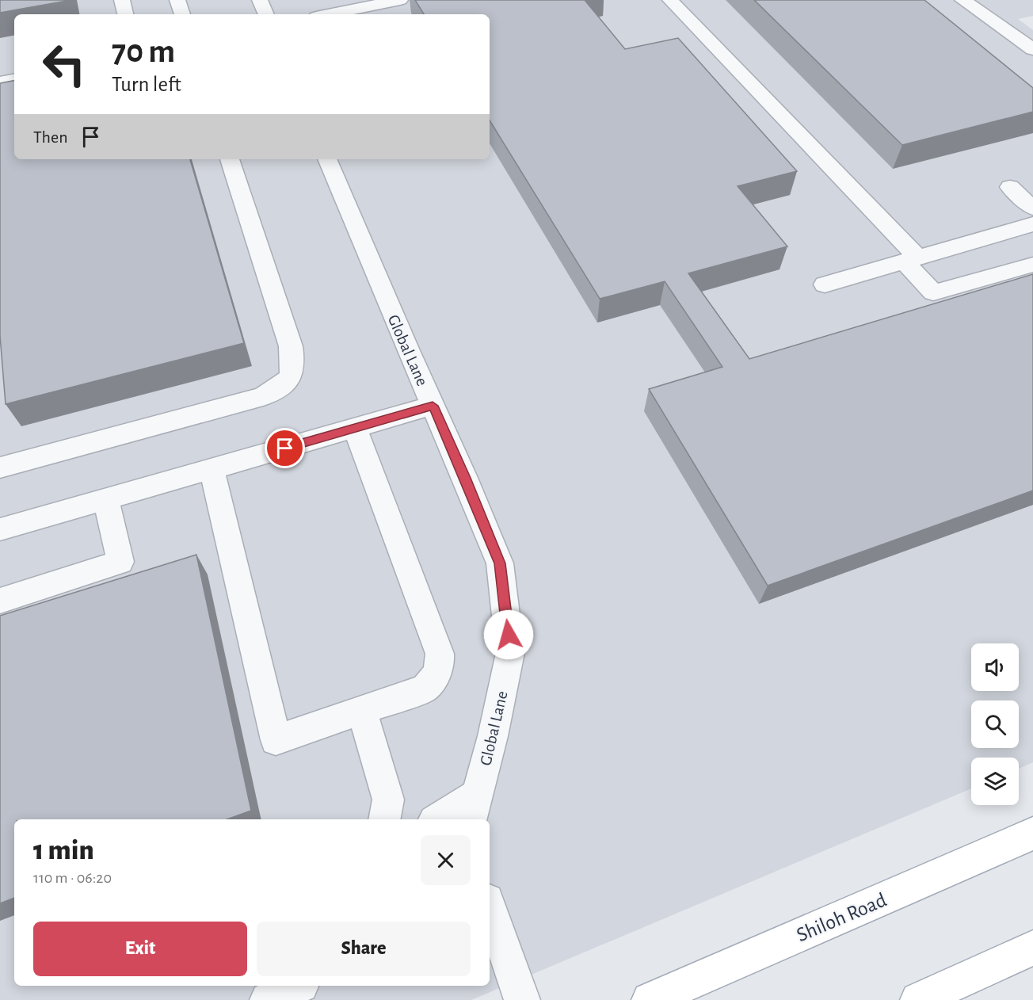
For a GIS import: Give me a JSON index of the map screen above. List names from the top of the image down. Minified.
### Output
{"streets":{"main road":["Shiloh Road"],"street":["Global Lane"]},"page":{"turn":["70 m","Turn left"],"then":"Then","heading":["1 min","110 m · 06:20"],"buttons":["Exit","Share"]}}
